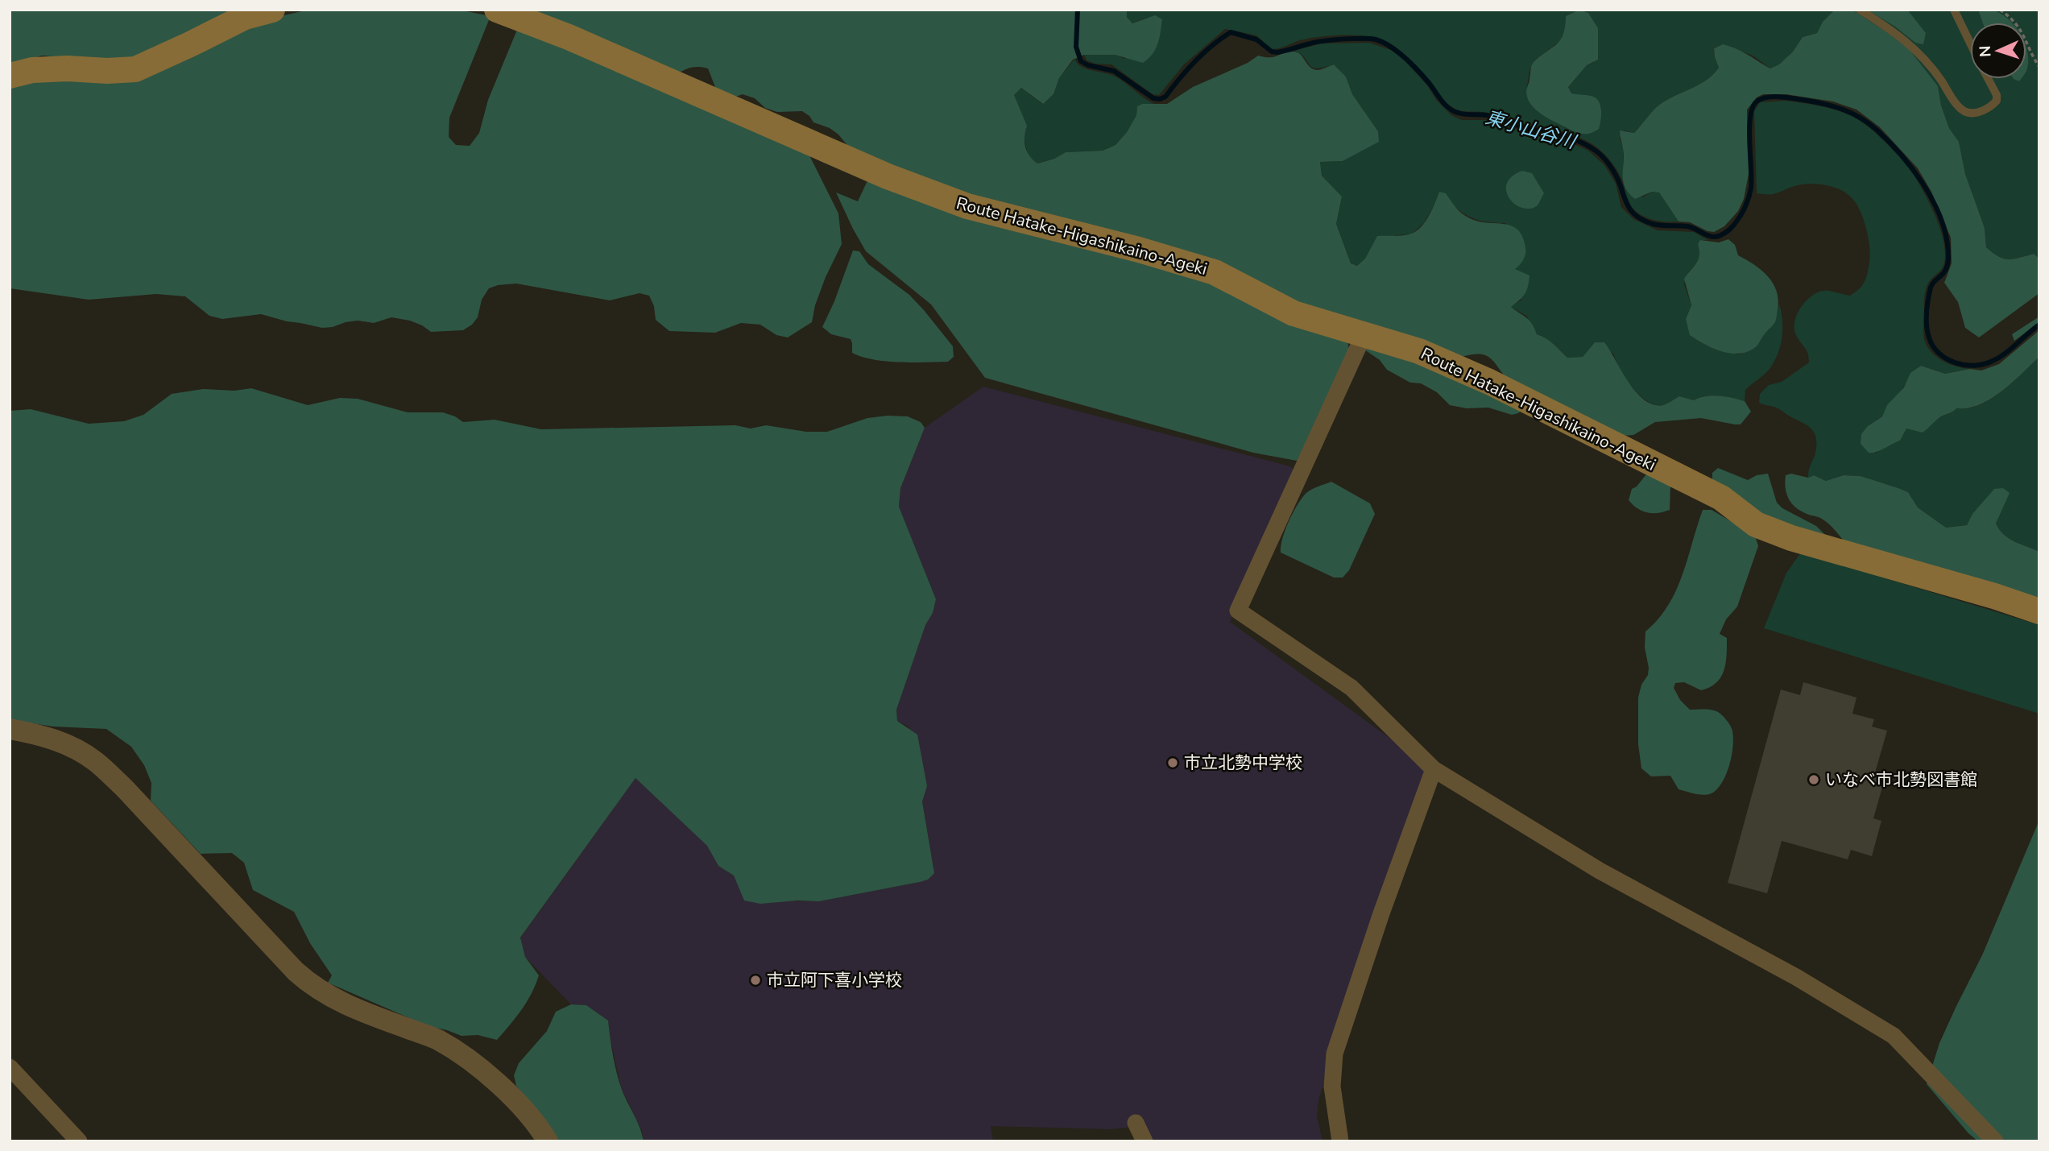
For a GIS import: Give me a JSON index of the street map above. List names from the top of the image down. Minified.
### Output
{"streets":{"main road":["Route Hatake-Higashikaino-Ageki"]},"water":["東小山谷川"],"places":["市立北勢中学校","いなべ市北勢図書館","市立阿下喜小学校"],"north":"left"}
